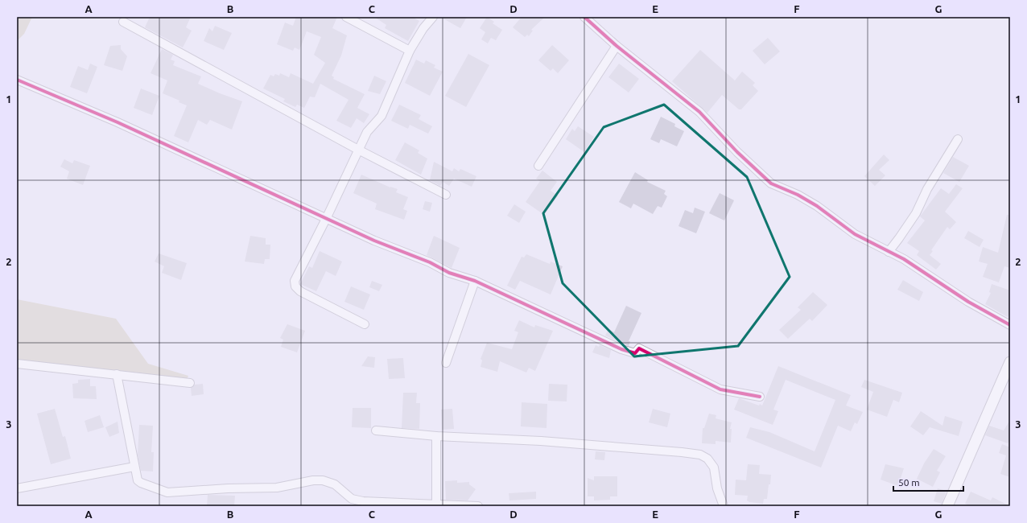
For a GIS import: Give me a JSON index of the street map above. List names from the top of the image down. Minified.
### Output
{"scale_bar":"50 m","grid":{"columns":["A","B","C","D","E","F","G"],"rows":["1","2","3"]}}
